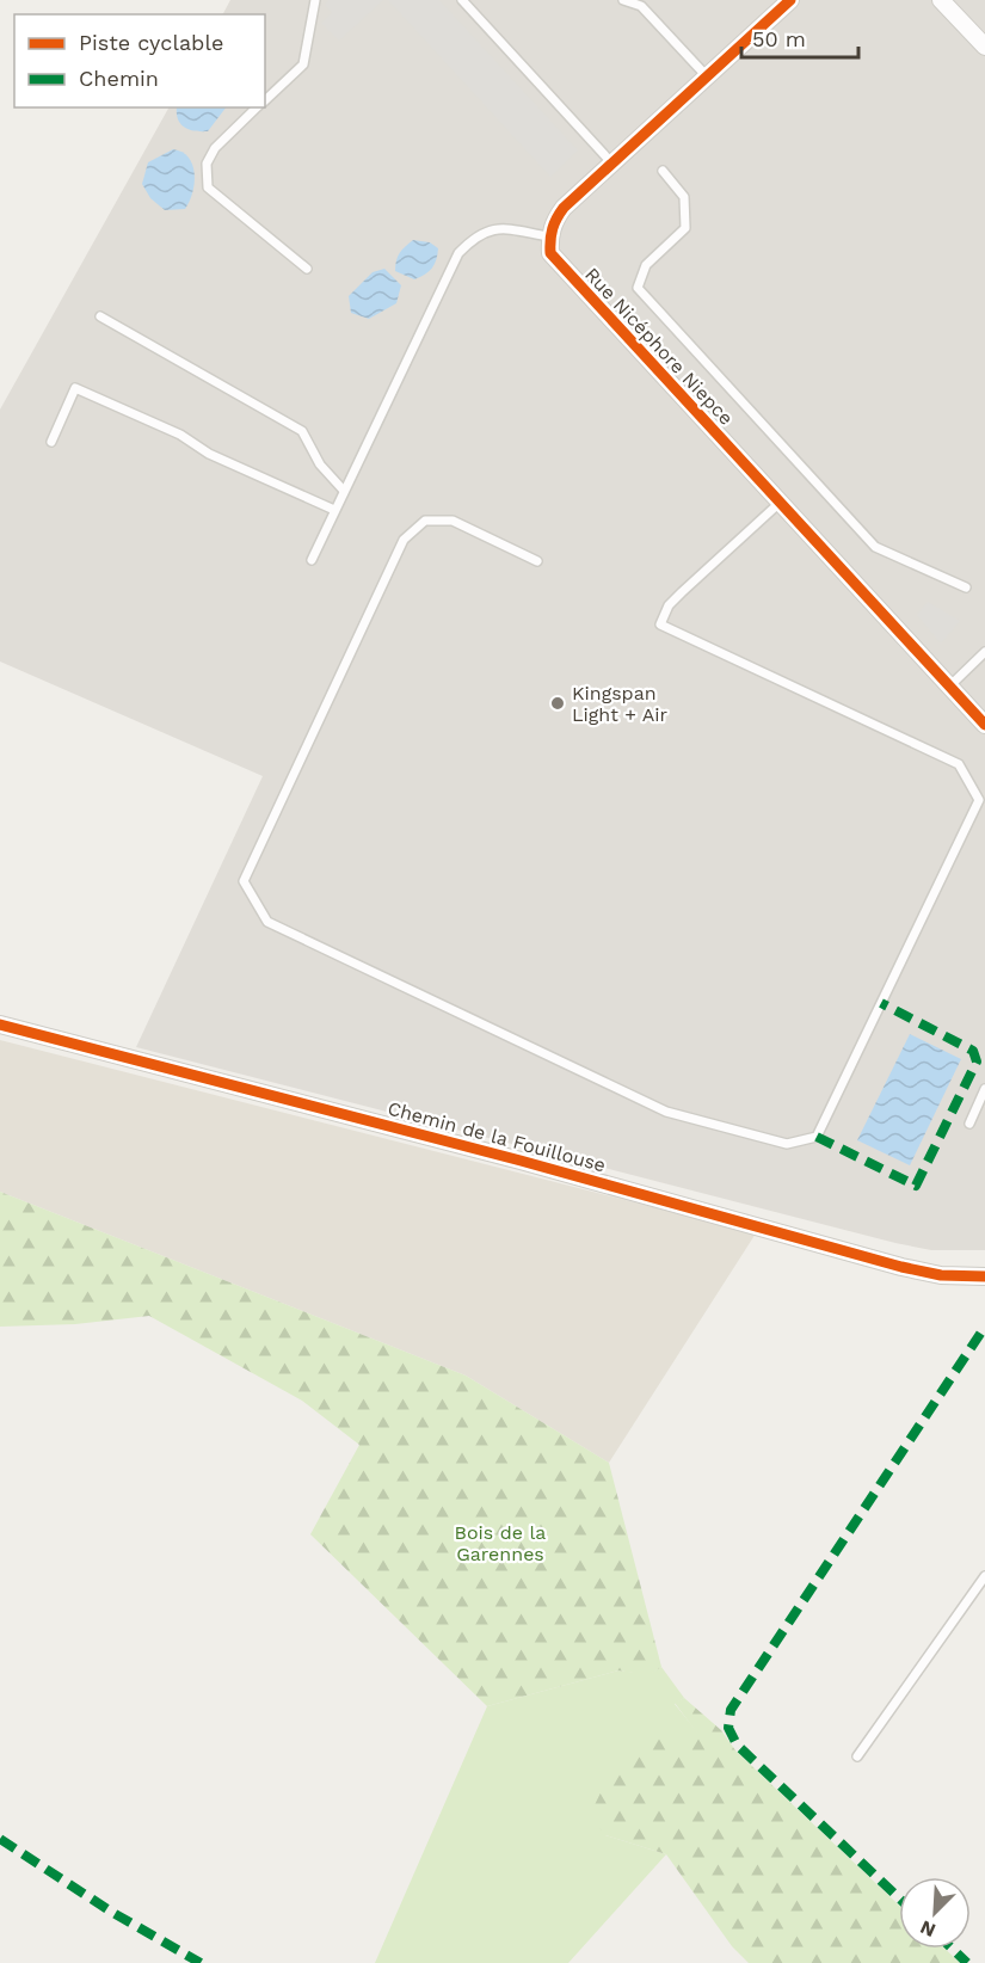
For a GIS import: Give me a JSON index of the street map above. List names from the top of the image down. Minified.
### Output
{"streets":{"street":["Rue Nicéphore Niepce","Chemin de la Fouillouse"]},"parks":["Bois de la Garennes"],"places":["Kingspan Light + Air"],"legend":["Piste cyclable","Chemin"],"scale_bar":"50 m","north":"bottom left"}
